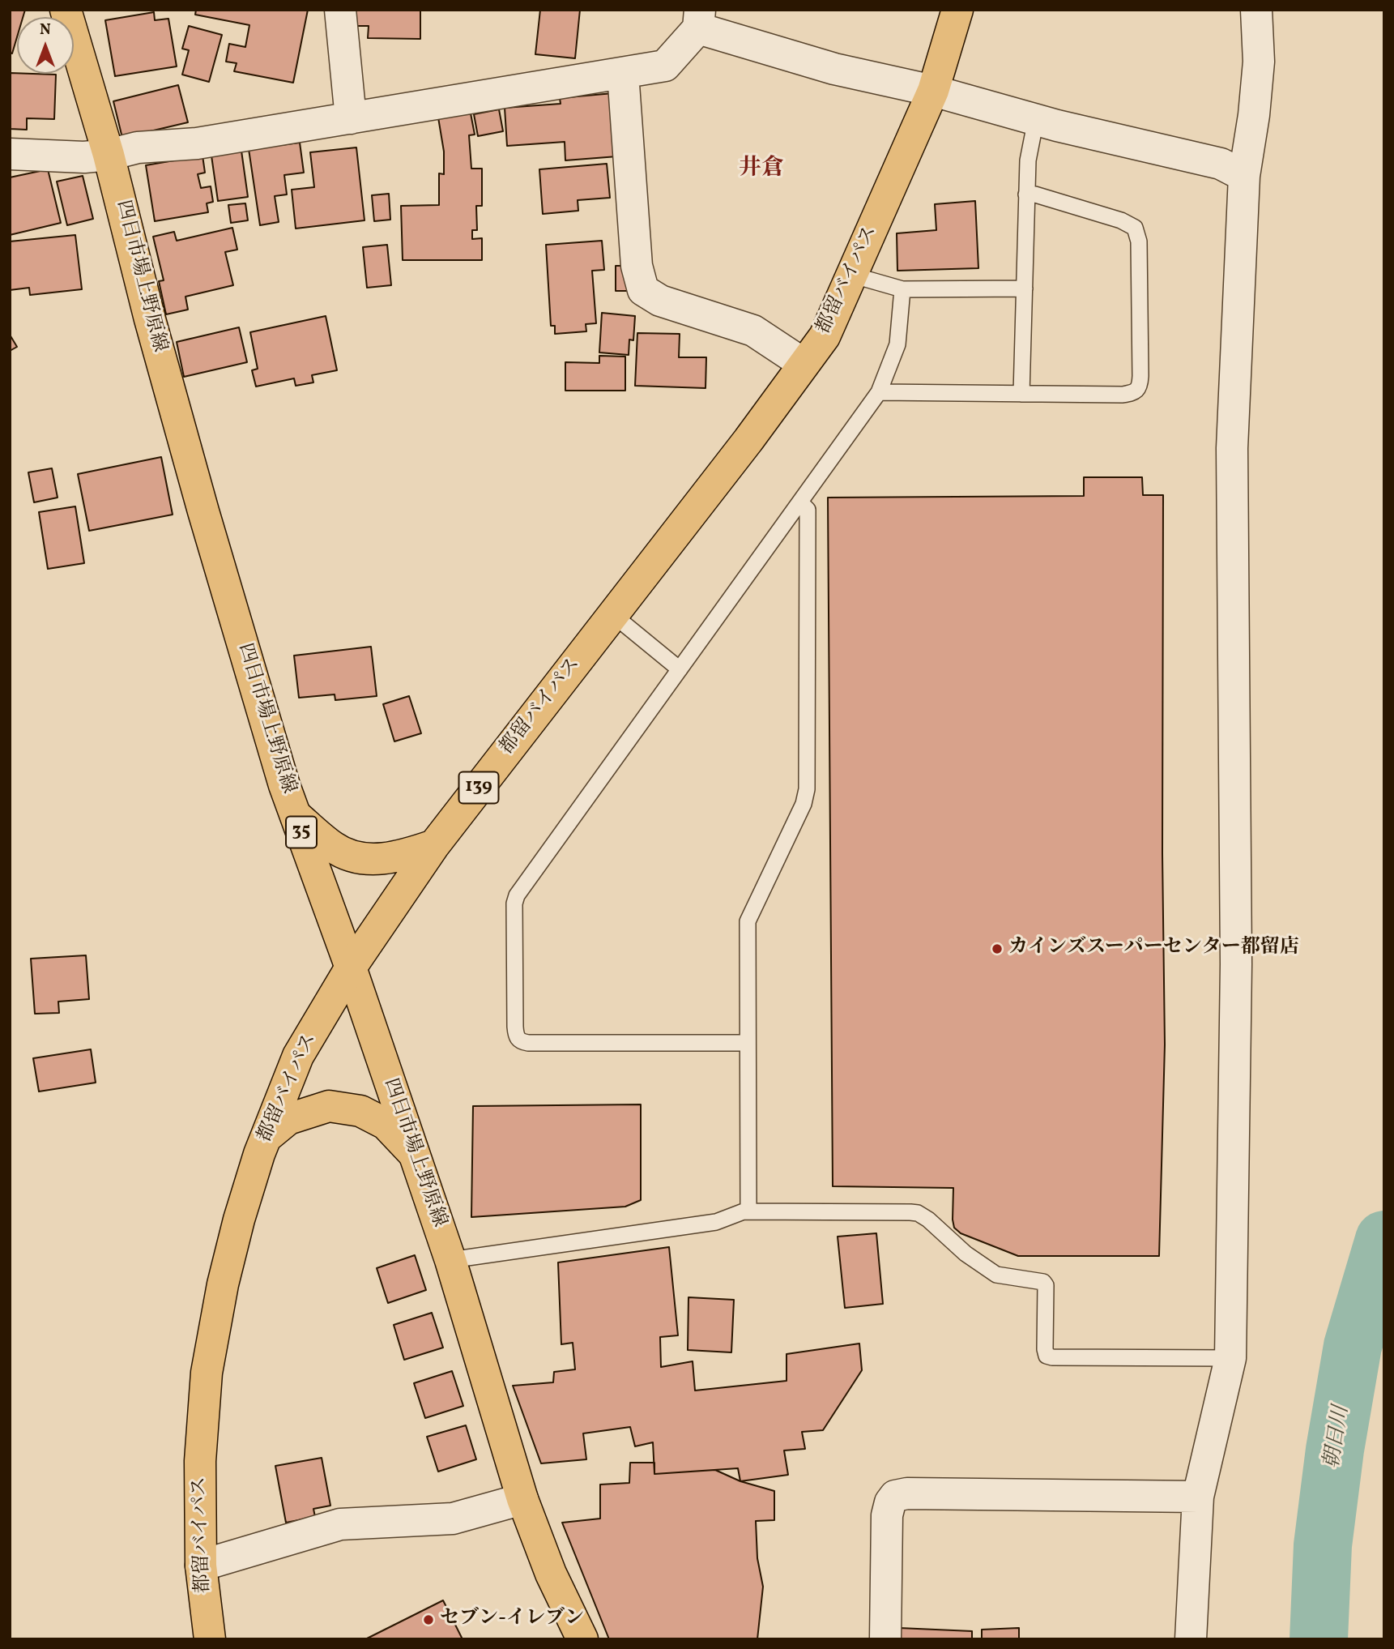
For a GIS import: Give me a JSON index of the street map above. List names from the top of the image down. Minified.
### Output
{"streets":{"main road":["四日市場上野原線","都留バイパス","139","35"]},"crossings":[["四日市場上野原線","都留バイパス"]],"districts":["井倉"],"water":["朝日川"],"places":["カインズスーパーセンター都留店","セブン-イレブン"],"north":"top"}
